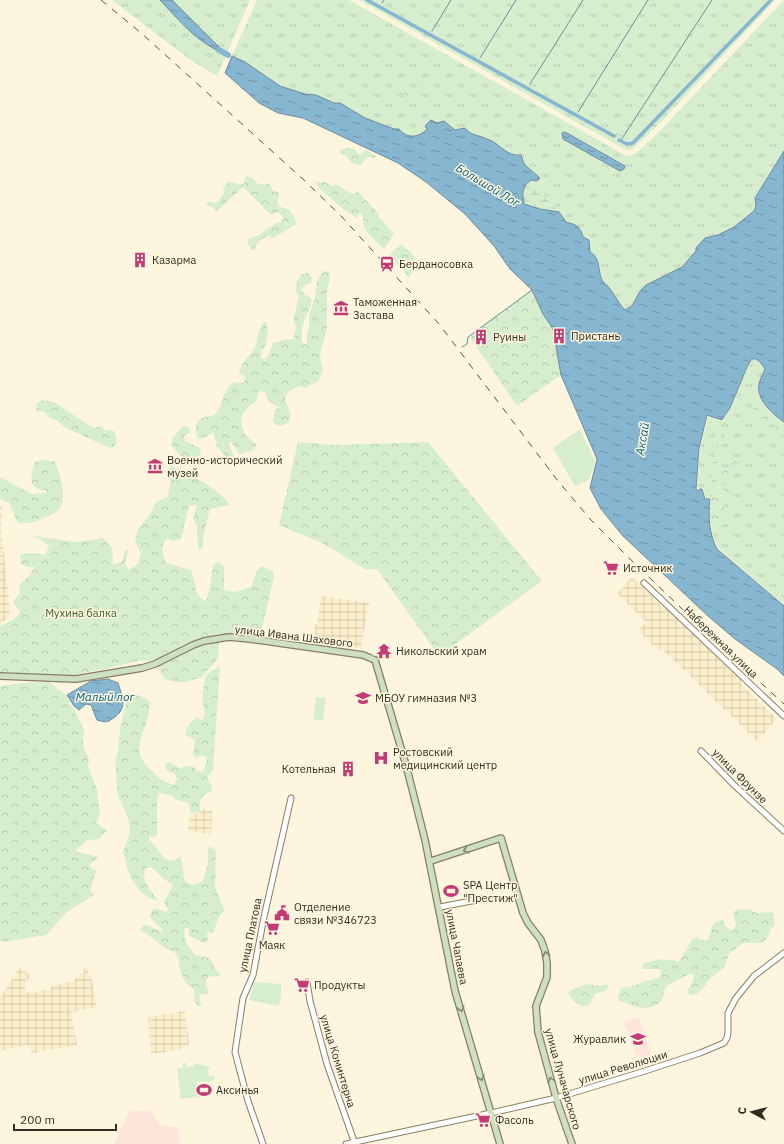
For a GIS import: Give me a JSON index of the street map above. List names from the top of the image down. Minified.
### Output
{"streets":{"main road":["улица Ивана Шахового","улица Чапаева","улица Луначарского"],"street":["Набережная улица","улица Фрунзе","улица Платова","улица Коминтерна","улица Революции"]},"crossings":[["улица Ивана Шахового","улица Чапаева"],["улица Чапаева","улица Революции"],["улица Чапаева","улица Луначарского"],["улица Коминтерна","улица Революции"],["улица Революции","улица Луначарского"]],"one_way":["улица Чапаева"],"water":["Большой Лог","Аксай","Малый лог"],"parks":["Мухина балка"],"places":{"building":["Казарма","Пристань","Руины","Котельная"],"station":["Берданосовка"],"museum":["Таможенная Застава","Военно-исторический музей"],"supermarket":["Источник","Маяк","Продукты","Фасоль"],"temple":["Никольский храм"],"school or university":["МБОУ гимназия №3","Журавлик"],"hospital":["Ростовский медицинский центр"],"sports":["SPA Центр \"Престиж\"","Аксинья"],"public building":["Отделение связи №346723"]},"scale_bar":"200 m","north":"left"}
